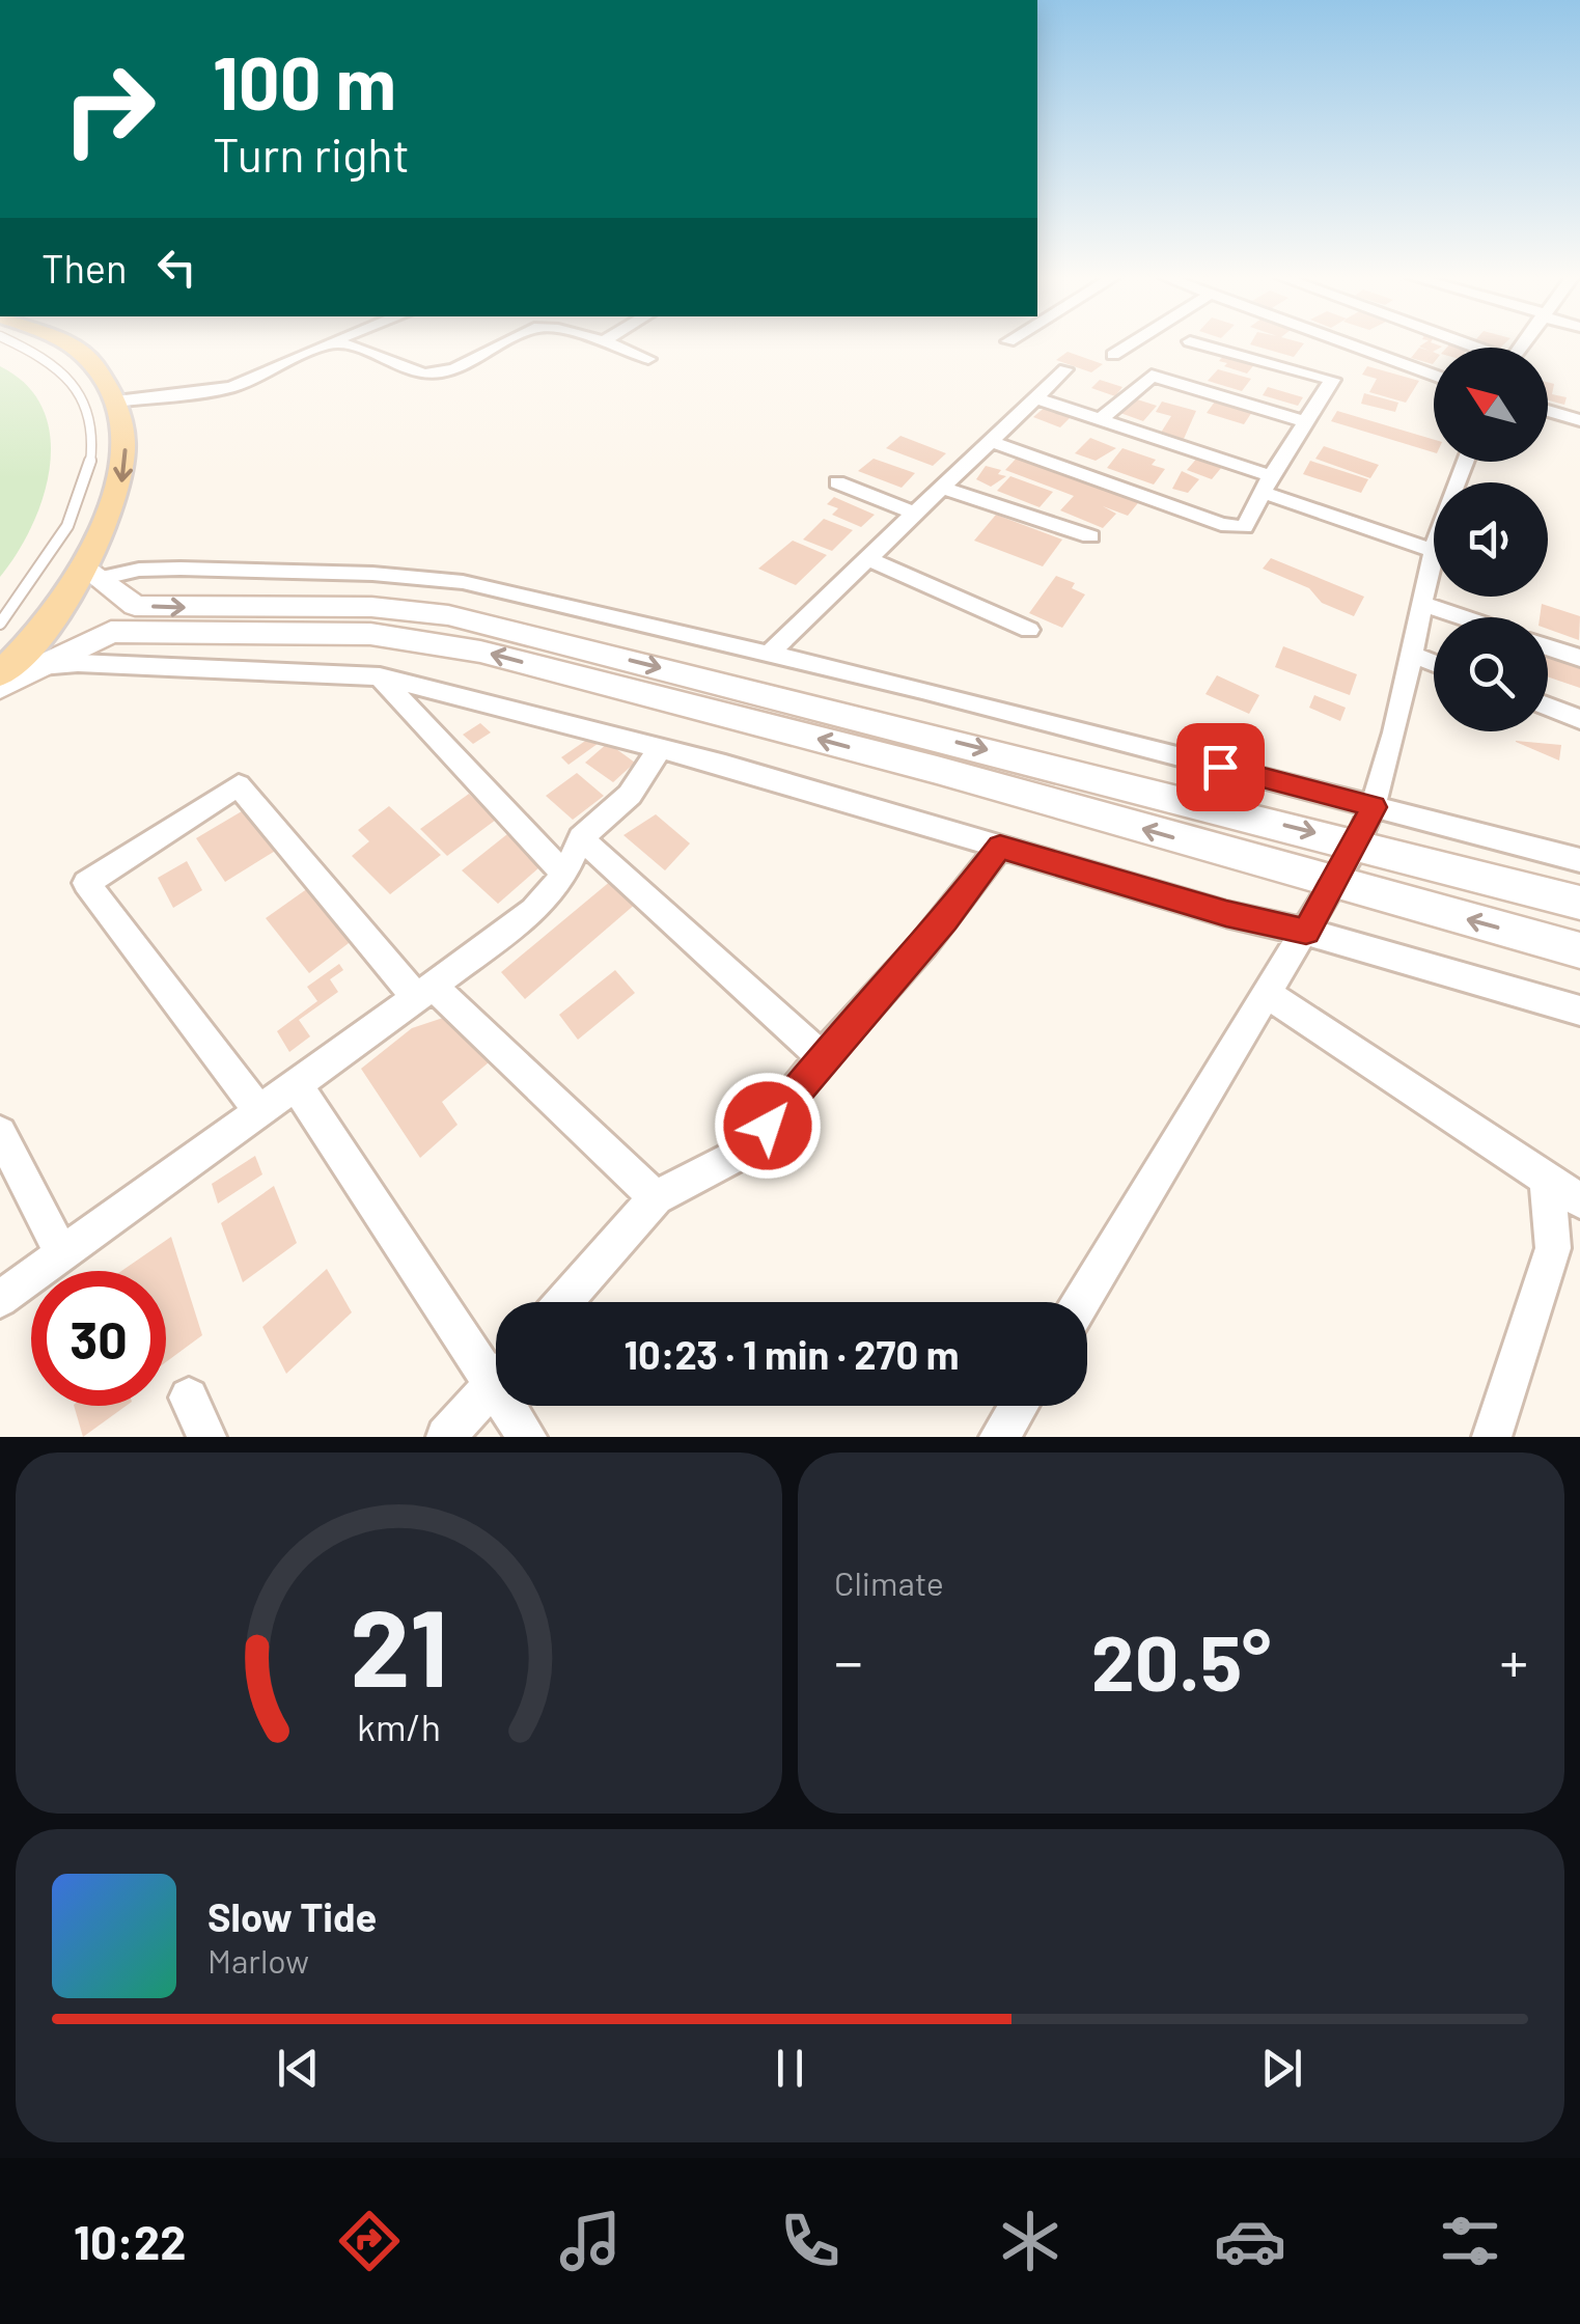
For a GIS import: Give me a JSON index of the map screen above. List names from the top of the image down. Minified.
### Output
{"north":"top left","page":{"turn":["100 m","Turn right"],"then":"Then","limit":"30","trip":"10:23 · 1 min · 270 m","tile":"Climate","heat":["−","20.5°","+"],"song":["Slow Tide","Marlow"],"tabs":"10:22","gauge":["21","km/h"]}}
